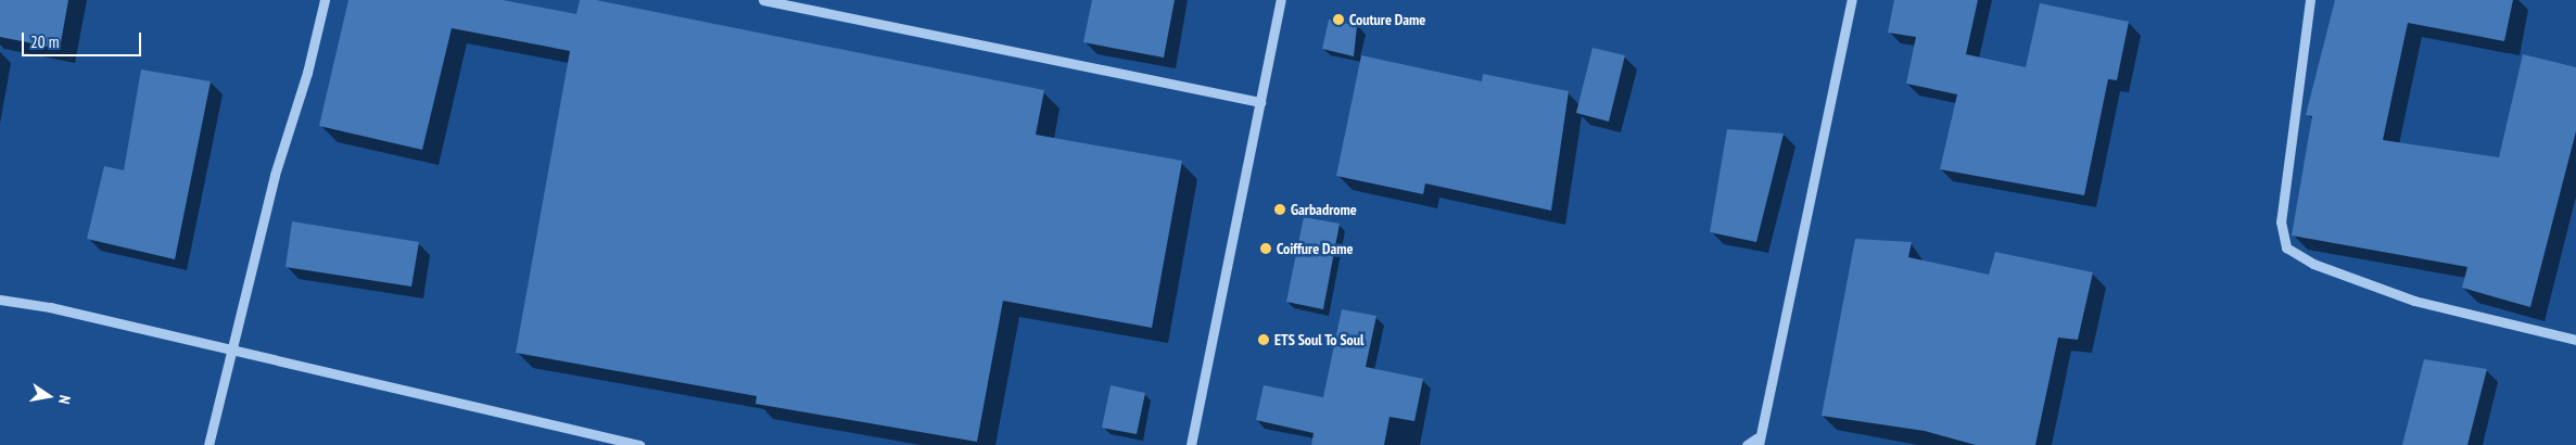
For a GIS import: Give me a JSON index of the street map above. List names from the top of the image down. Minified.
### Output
{"places":["Couture Dame","Garbadrome","Coiffure Dame","ETS Soul To Soul"],"scale_bar":"20 m","north":"right"}
